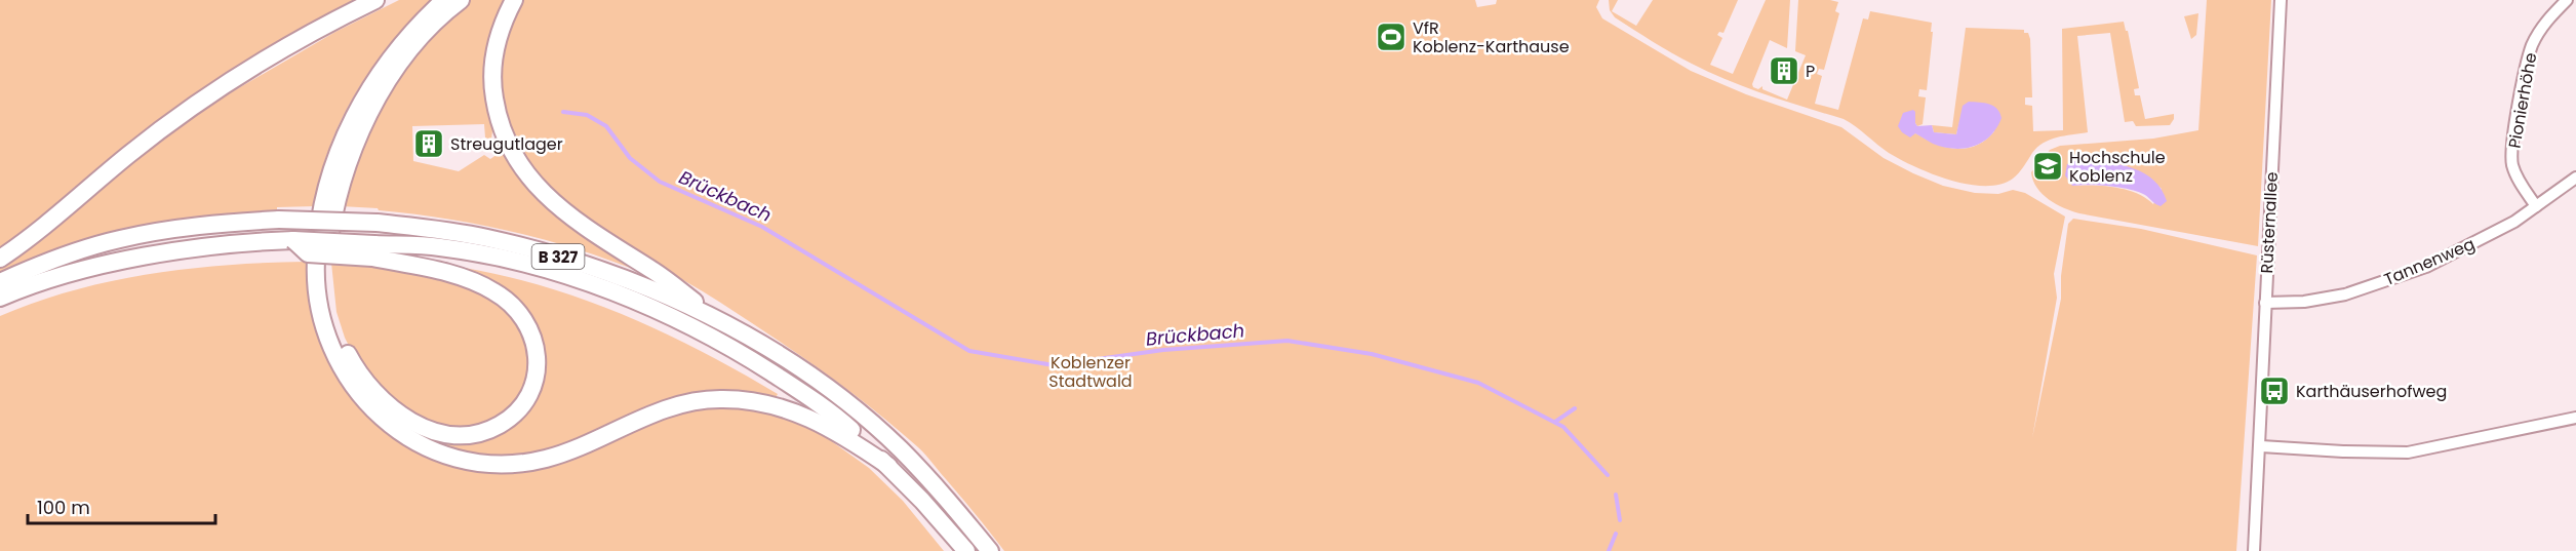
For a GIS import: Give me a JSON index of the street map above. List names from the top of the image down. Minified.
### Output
{"streets":{"highway":["B 327"],"street":["Pionierhöhe","Rüsternallee","Tannenweg"]},"crossings":[["Pionierhöhe","Tannenweg"],["Rüsternallee","Tannenweg"]],"water":["Brückbach"],"parks":["Koblenzer Stadtwald"],"places":{"sports":["VfR Koblenz-Karthause"],"building":["P","Streugutlager"],"school or university":["Hochschule Koblenz"],"bus stop":["Karthäuserhofweg"]},"scale_bar":"100 m"}
